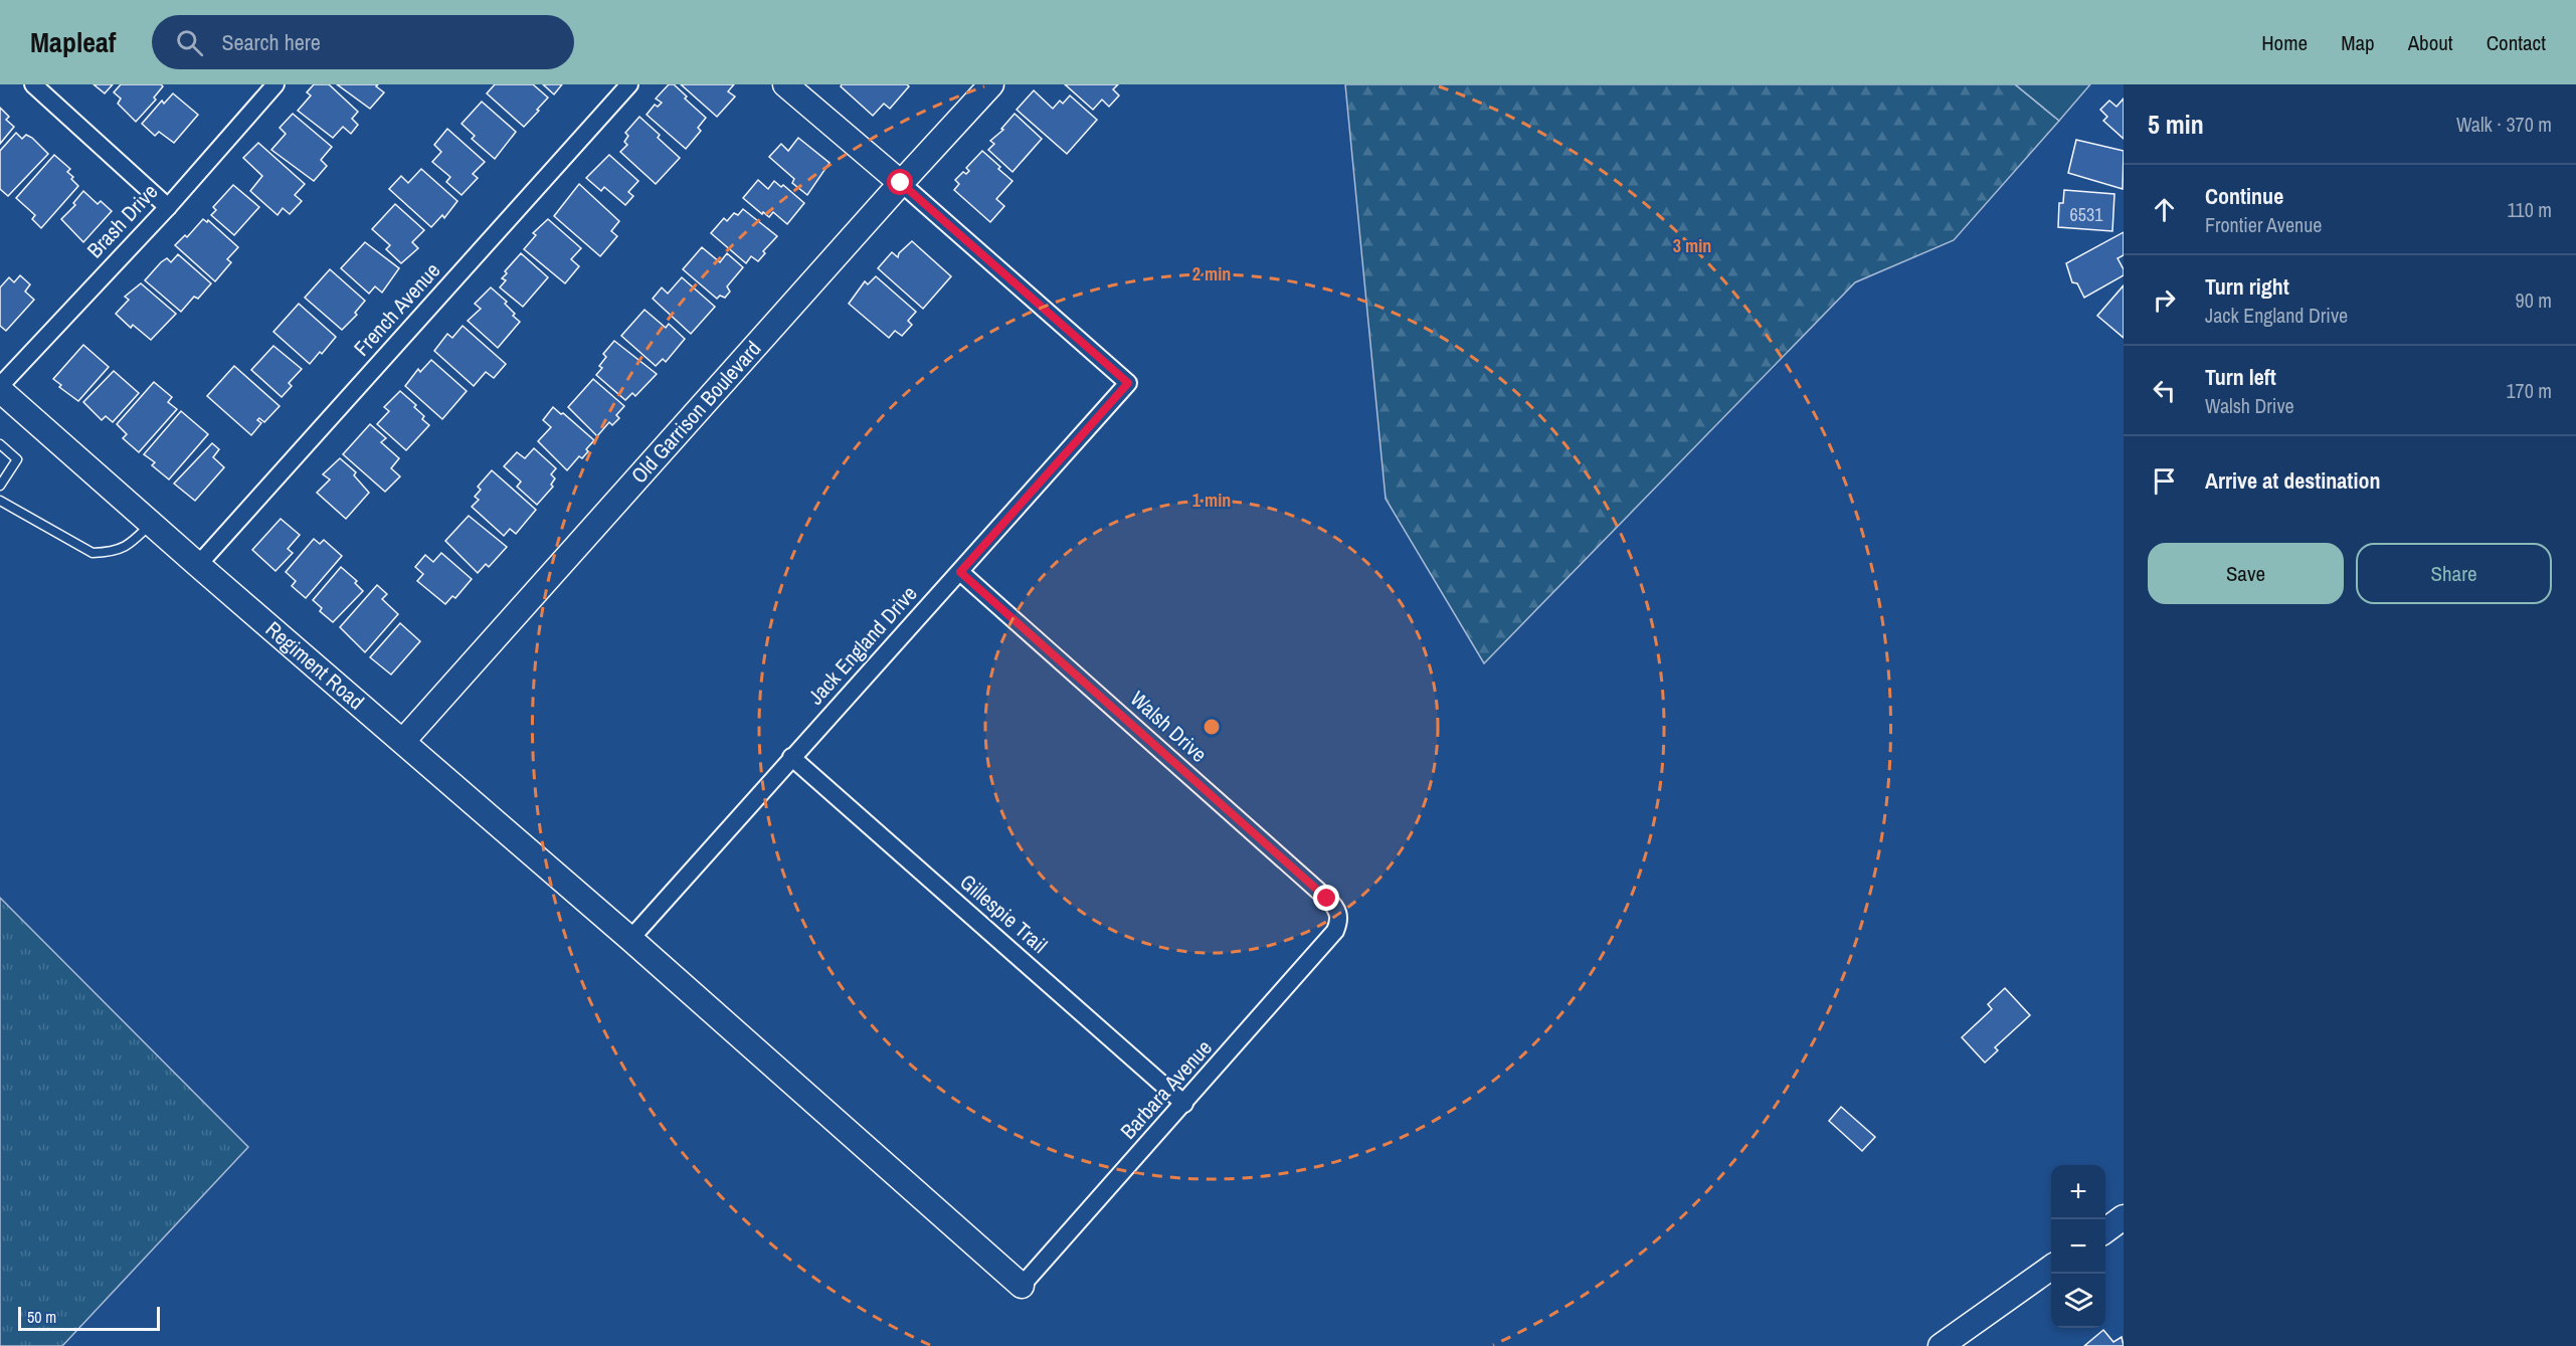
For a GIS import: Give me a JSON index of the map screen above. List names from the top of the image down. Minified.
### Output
{"streets":{"street":["Brash Drive","French Avenue","Old Garrison Boulevard","Jack England Drive","Regiment Road","Walsh Drive","Gillespie Trail","Barbara Avenue"]},"crossings":[["Brash Drive","Regiment Road"],["French Avenue","Regiment Road"],["Old Garrison Boulevard","Jack England Drive"],["Old Garrison Boulevard","Regiment Road"],["Jack England Drive","Regiment Road"],["Jack England Drive","Walsh Drive"],["Jack England Drive","Gillespie Trail"],["Regiment Road","Barbara Avenue"],["Walsh Drive","Barbara Avenue"],["Gillespie Trail","Barbara Avenue"]],"house_numbers":["6531"],"scale_bar":"50 m","page":{"header":"Mapleaf","search":"Search here","nav":["Home","Map","About","Contact"],"heading":["5 min","Walk · 370 m"],"list":[["Continue","Frontier Avenue","110 m"],["Turn right","Jack England Drive","90 m"],["Turn left","Walsh Drive","170 m"],"Arrive at destination"],"buttons":["Save","Share"],"map_buttons":["+","−"],"scale":"50 m"},"rings":["3 min","2 min","1 min"]}
